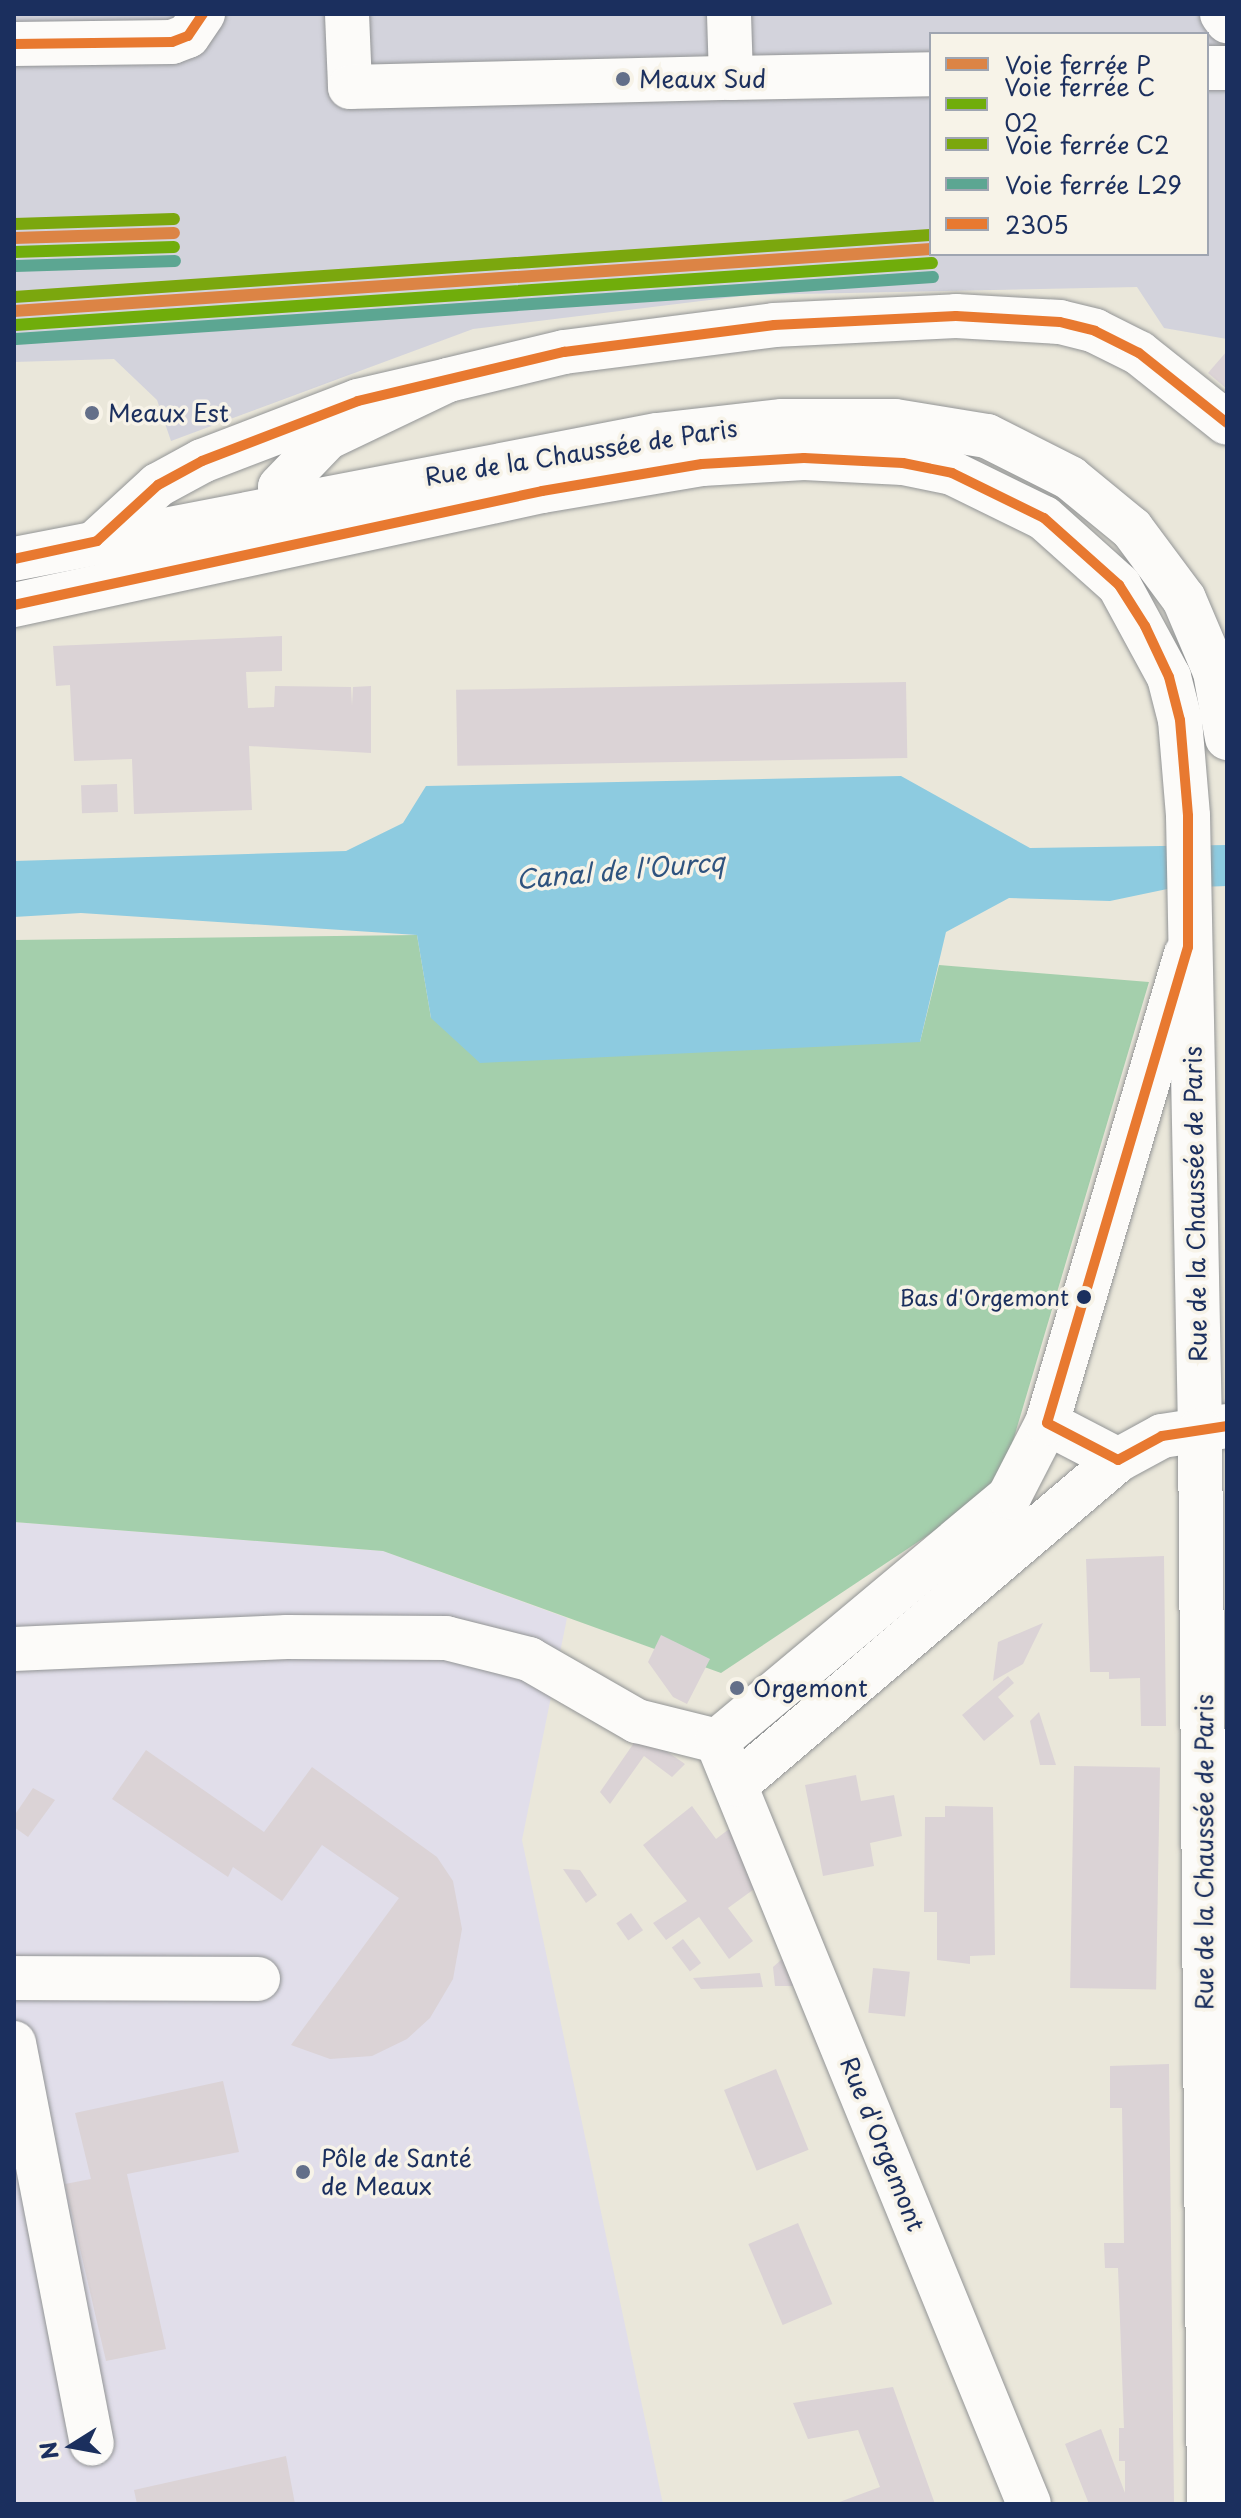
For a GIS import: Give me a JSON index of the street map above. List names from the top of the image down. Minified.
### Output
{"streets":{"main road":["Rue de la Chaussée de Paris","Rue d'Orgemont"]},"water":["Canal de l'Ourcq"],"places":["Meaux Sud","Meaux Est","Bas d'Orgemont","Orgemont","Pôle de Santé de Meaux"],"lines":["transit line 2305","rail line C2","rail line P","rail line L29"],"legend":["Voie ferrée P","Voie ferrée C 02","Voie ferrée C2","Voie ferrée L29","2305"],"north":"left"}
